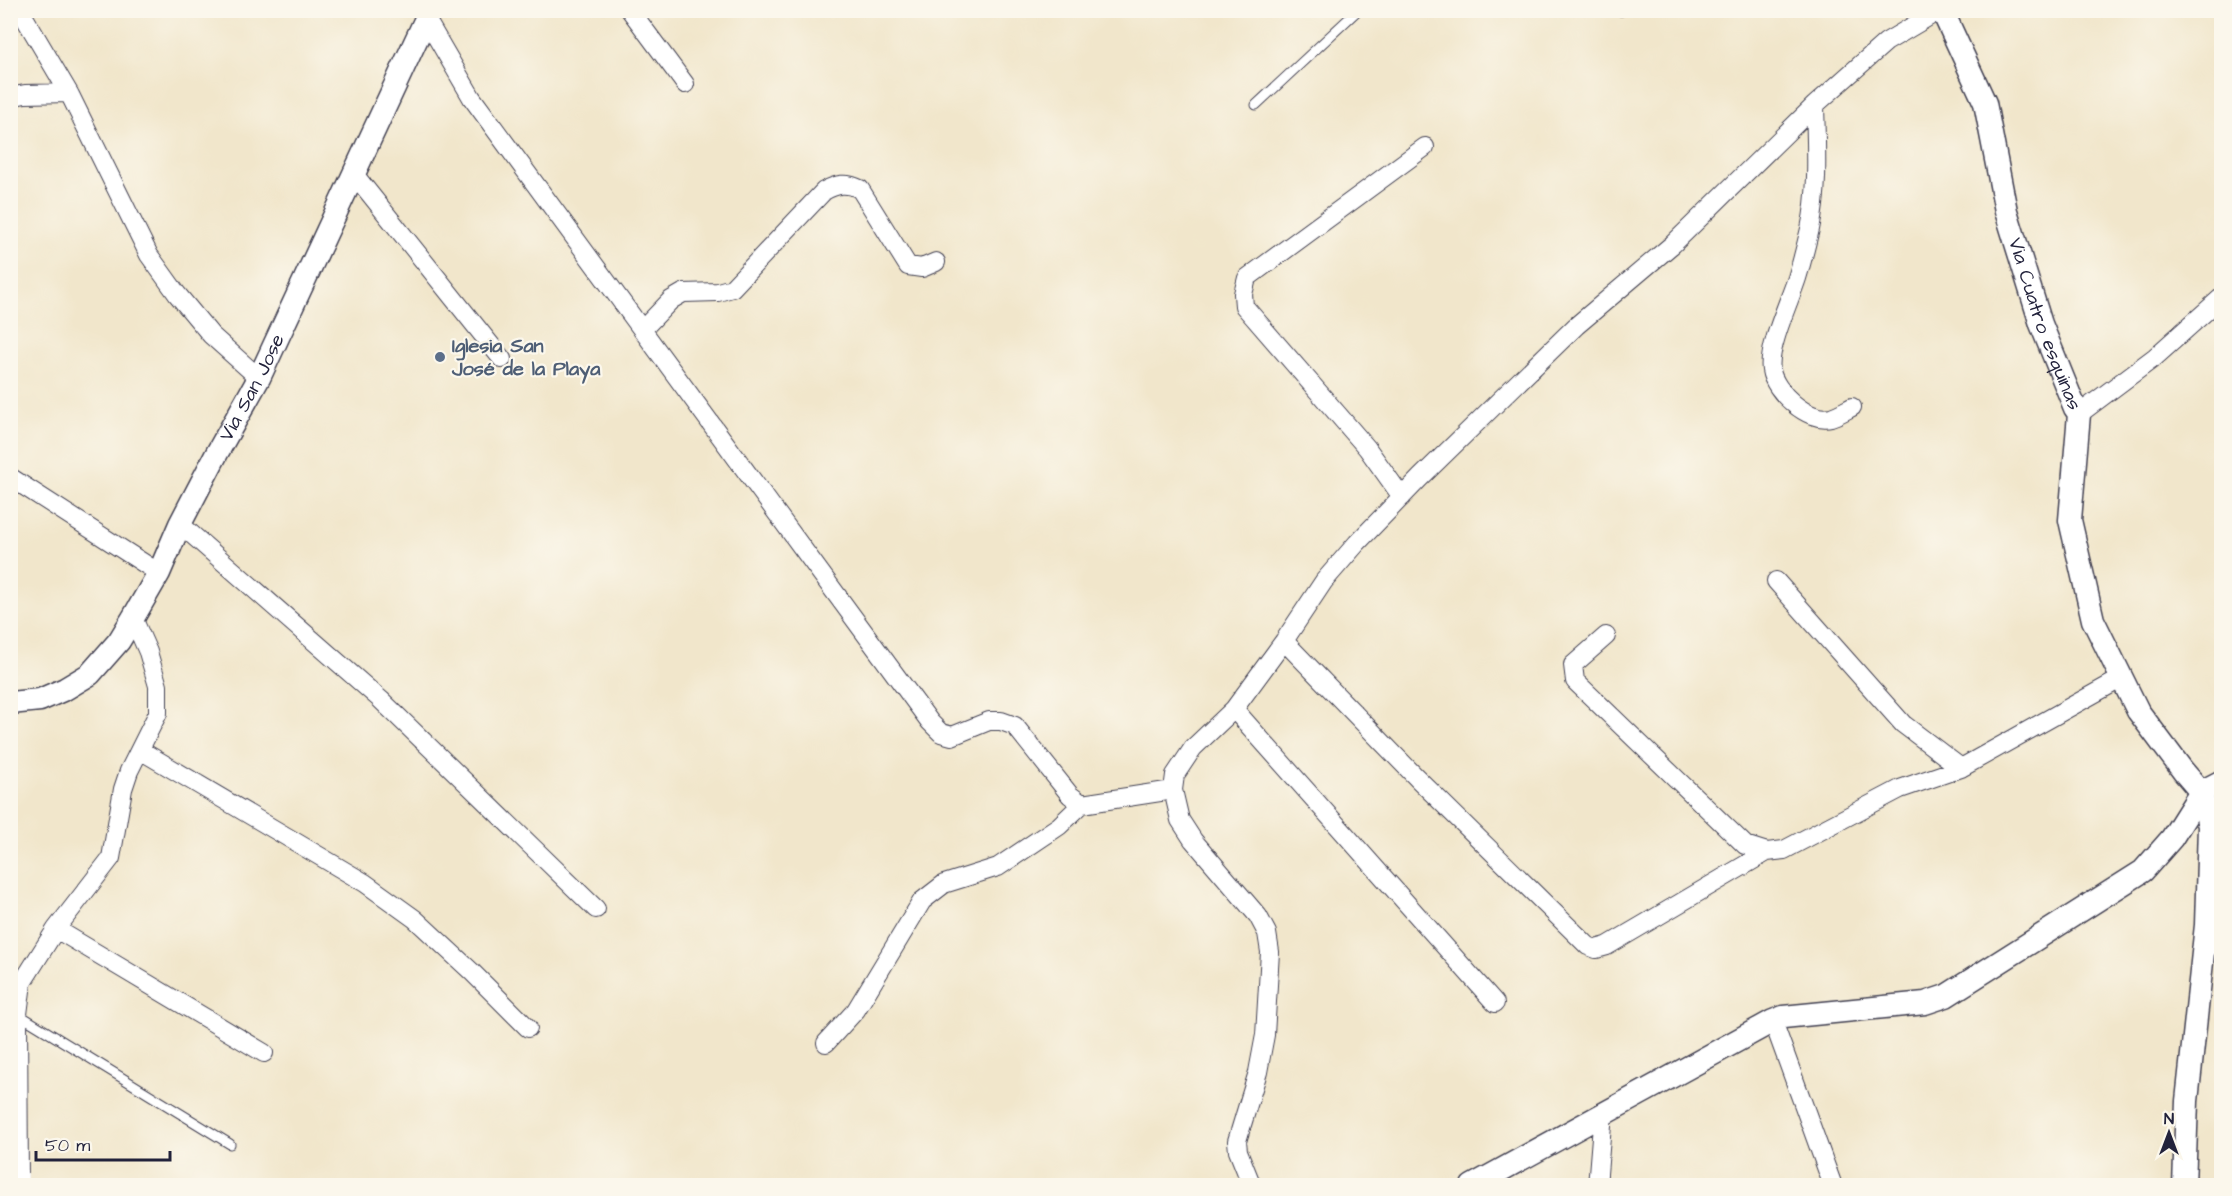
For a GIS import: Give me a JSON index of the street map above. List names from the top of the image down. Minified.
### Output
{"streets":{"street":["Via Cuatro esquinas","Via San Jose"]},"places":["Iglesia San José de la Playa"],"scale_bar":"50 m","north":"top"}
